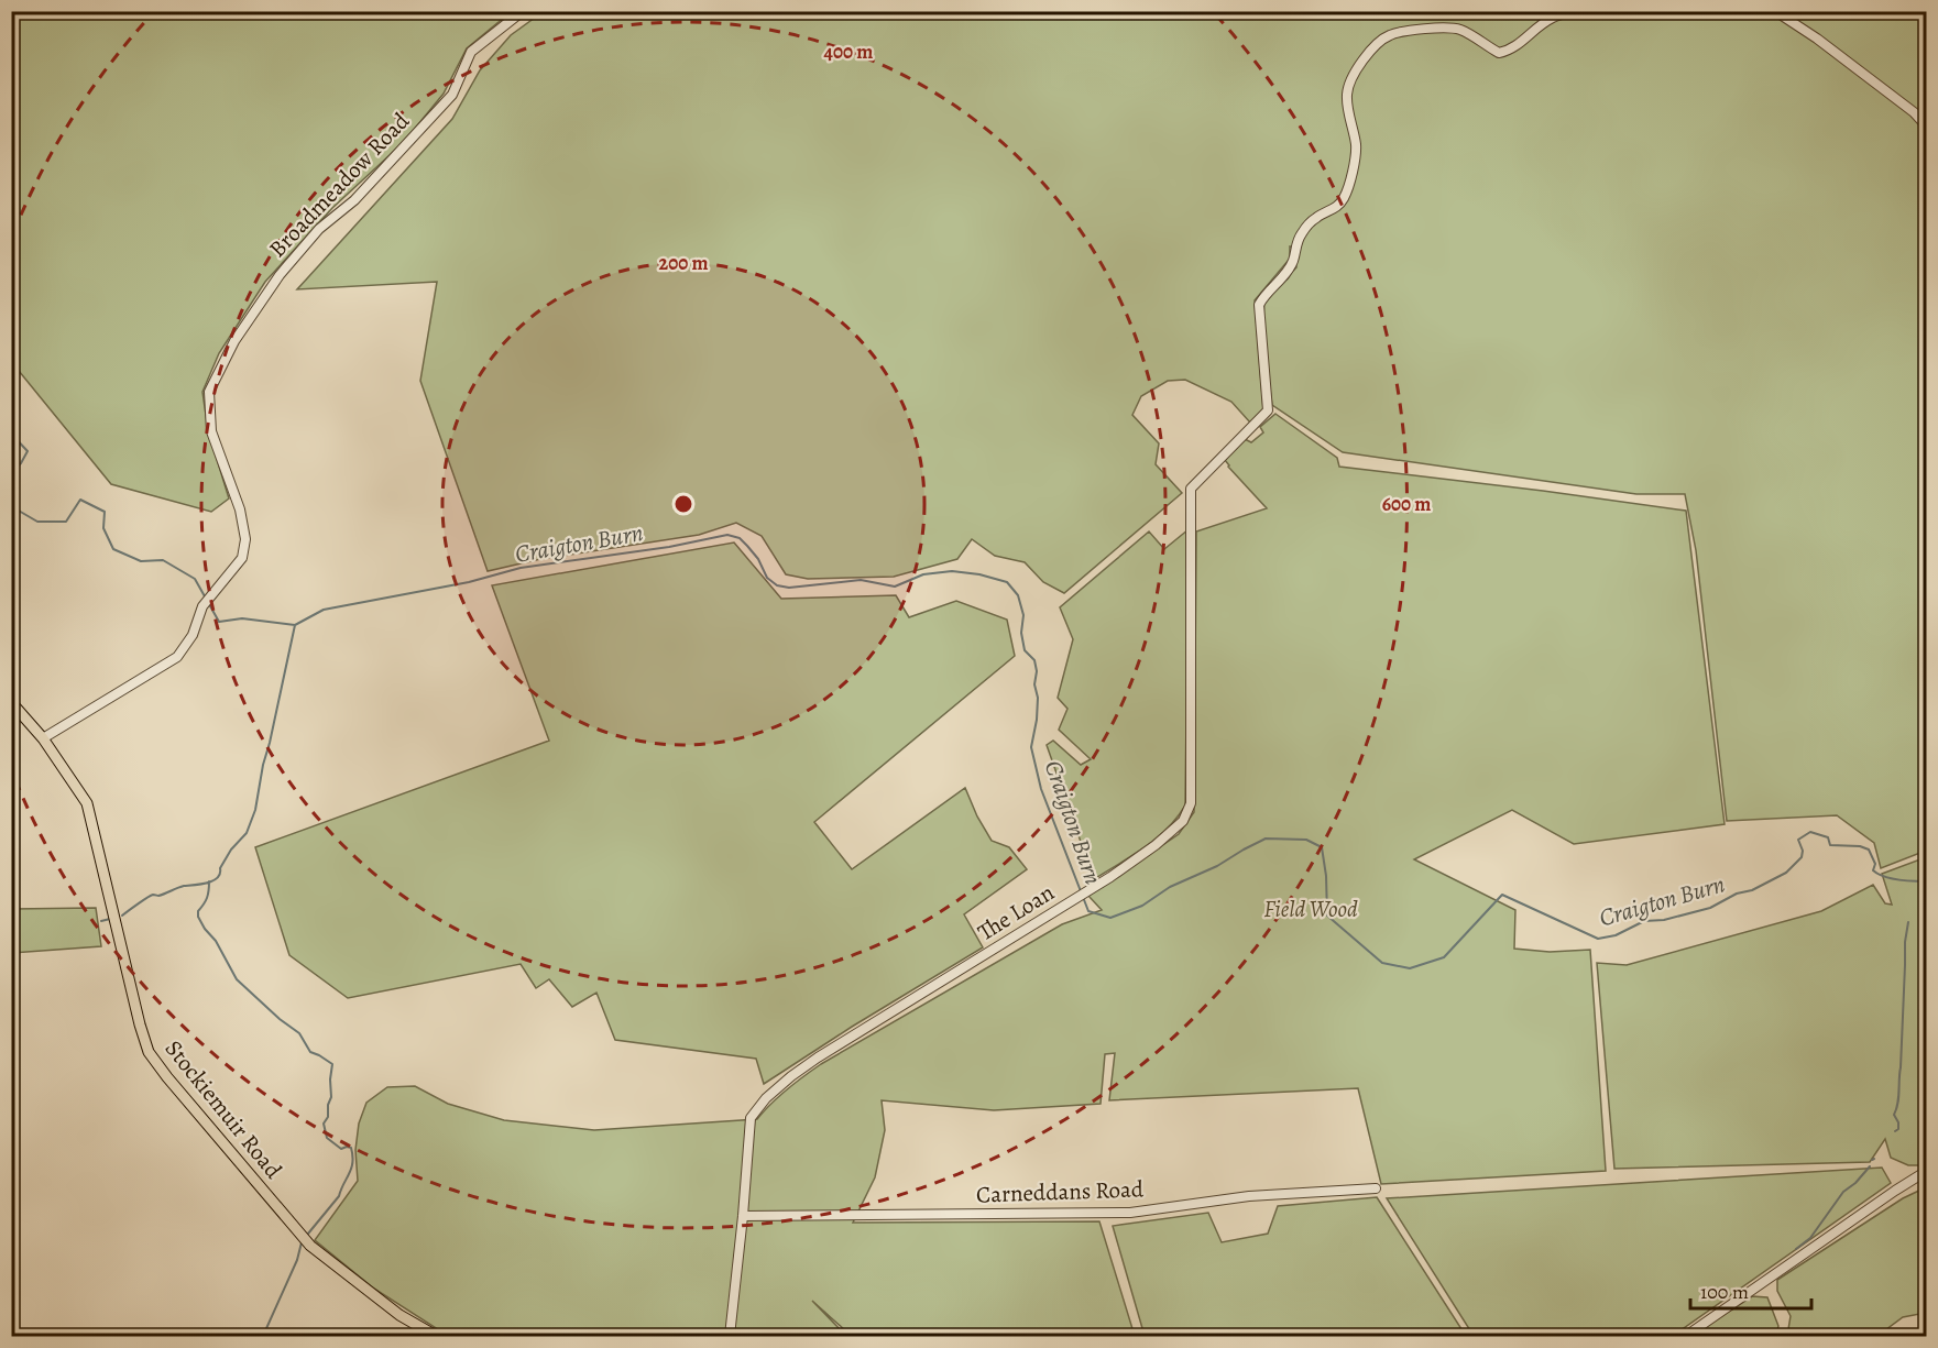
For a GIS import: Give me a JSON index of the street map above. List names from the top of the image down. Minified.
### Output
{"streets":{"main road":["Stockiemuir Road"],"street":["Broadmeadow Road","The Loan","Carneddans Road"]},"crossings":[["Broadmeadow Road","Stockiemuir Road"],["The Loan","Carneddans Road"]],"water":["Craigton Burn"],"parks":["Field Wood"],"scale_bar":"100 m","rings":["400 m","200 m","600 m"]}
